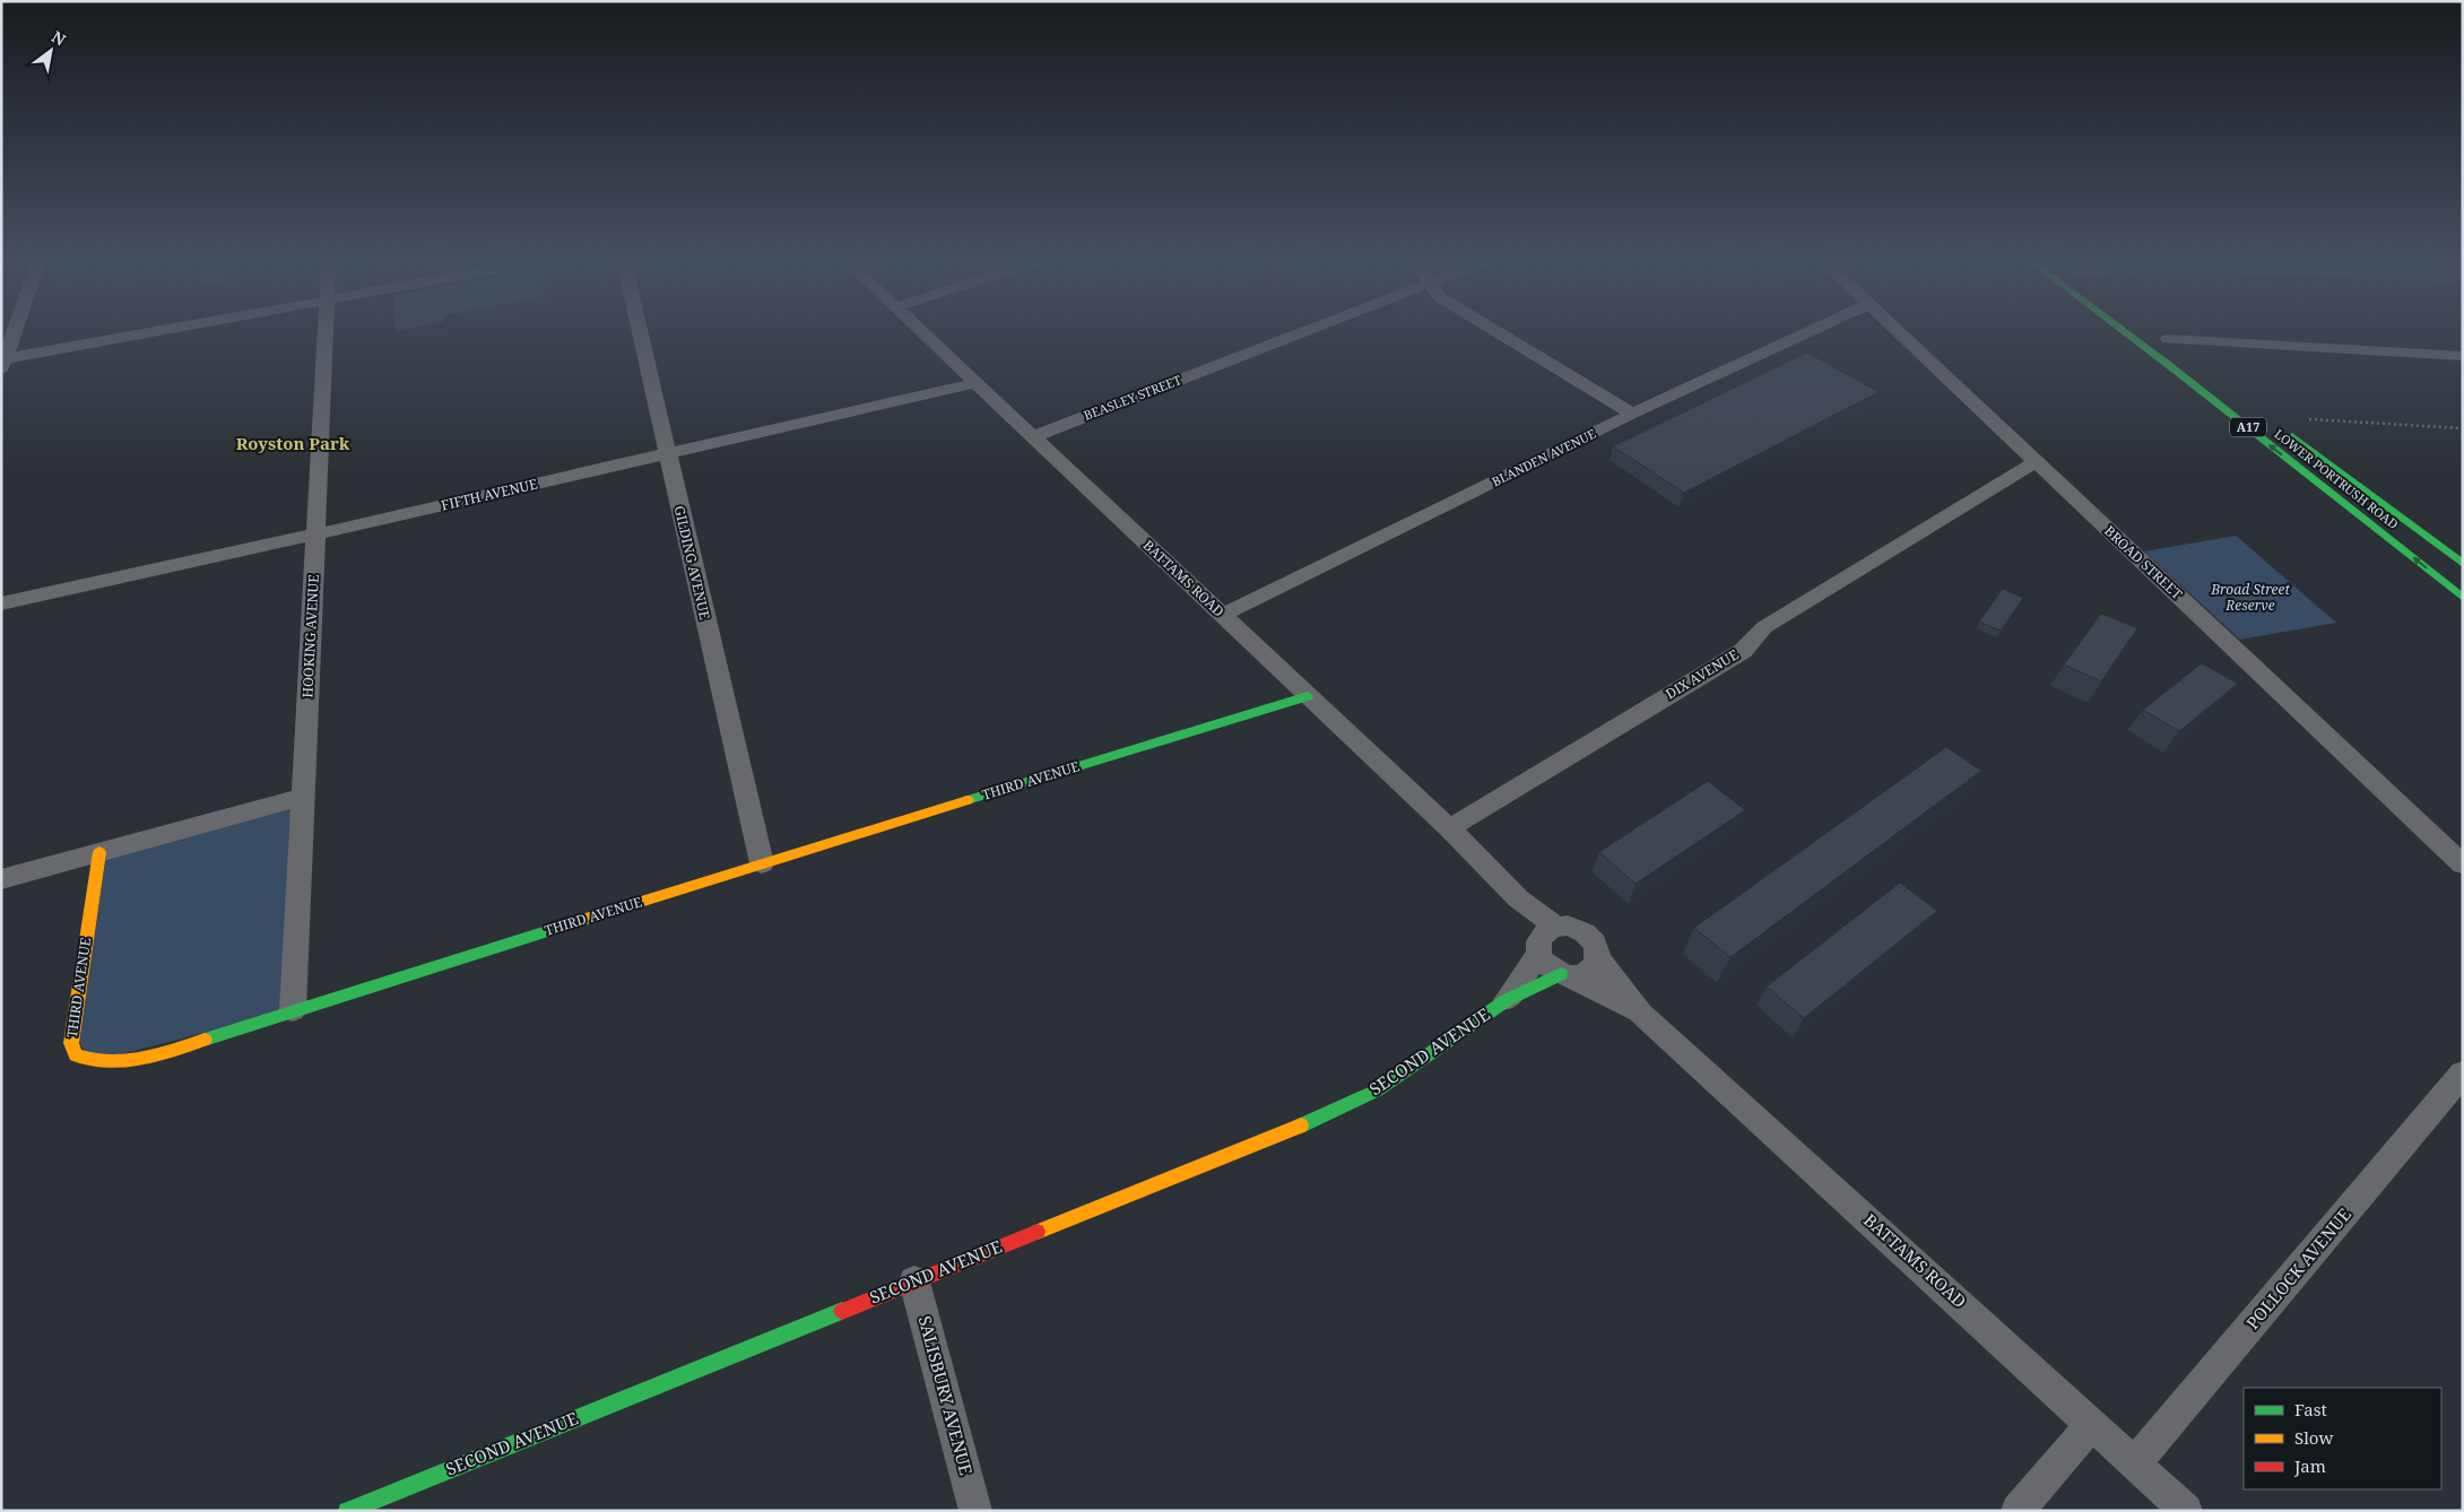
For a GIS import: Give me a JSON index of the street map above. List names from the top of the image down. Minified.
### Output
{"streets":{"main road":["A17","LOWER PORTRUSH ROAD","THIRD AVENUE","SECOND AVENUE"],"street":["BEASLEY STREET","BLANDEN AVENUE","FIFTH AVENUE","GILDING AVENUE","BROAD STREET","BATTAMS ROAD","HOOKING AVENUE","DIX AVENUE","POLLOCK AVENUE","SALISBURY AVENUE"]},"crossings":[["BEASLEY STREET","BATTAMS ROAD"],["BLANDEN AVENUE","BATTAMS ROAD"],["FIFTH AVENUE","GILDING AVENUE"],["FIFTH AVENUE","BATTAMS ROAD"],["FIFTH AVENUE","HOOKING AVENUE"],["GILDING AVENUE","THIRD AVENUE"],["BROAD STREET","DIX AVENUE"],["BATTAMS ROAD","DIX AVENUE"],["BATTAMS ROAD","THIRD AVENUE"],["BATTAMS ROAD","SECOND AVENUE"],["BATTAMS ROAD","POLLOCK AVENUE"],["HOOKING AVENUE","THIRD AVENUE"],["SECOND AVENUE","SALISBURY AVENUE"]],"districts":["Royston Park"],"parks":["Broad Street Reserve"],"legend":["Fast","Slow","Jam"],"north":"top right"}
